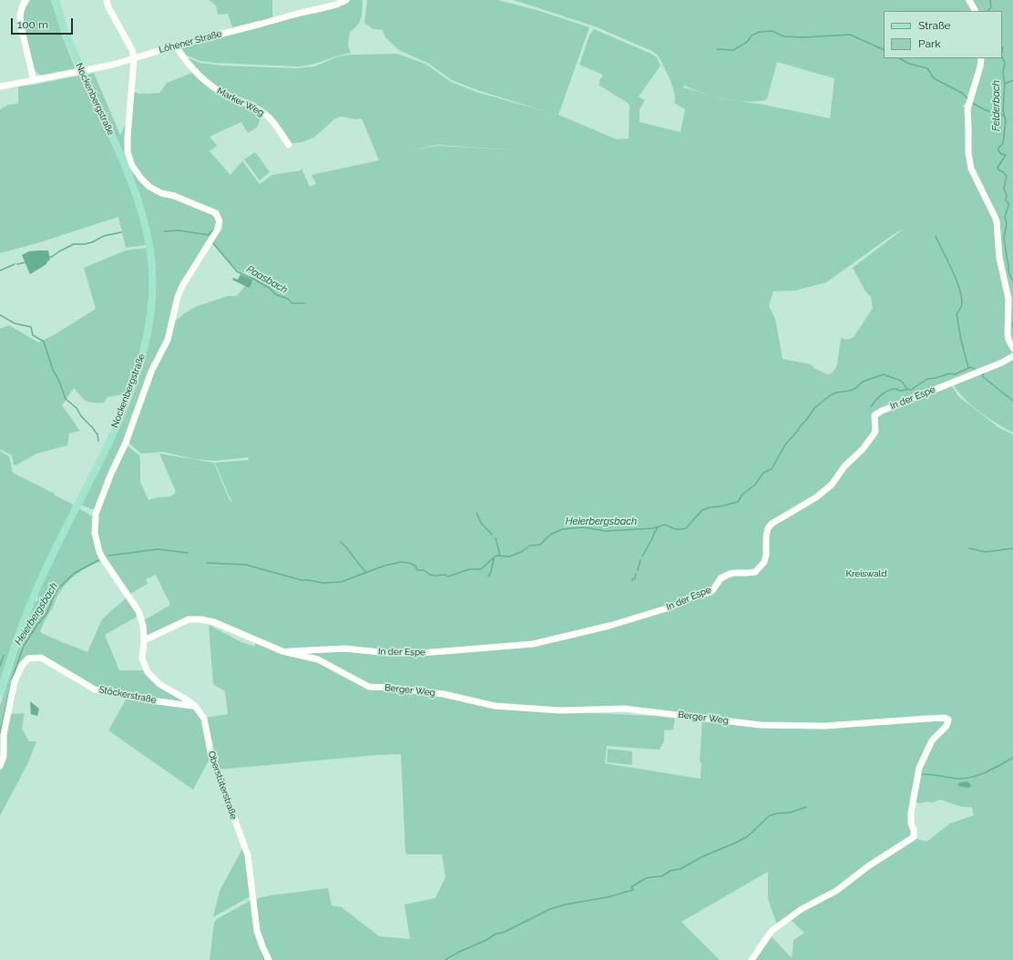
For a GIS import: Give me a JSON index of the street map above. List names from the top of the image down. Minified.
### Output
{"streets":{"main road":["Nockenbergstraße"],"street":["Löhener Straße","Marker Weg","In der Espe","Berger Weg","Stöckerstraße","Oberstüterstraße"]},"crossings":[["Löhener Straße","Nockenbergstraße"],["Löhener Straße","Marker Weg"],["Nockenbergstraße","Oberstüterstraße"],["In der Espe","Berger Weg"],["Berger Weg","Oberstüterstraße"],["Stöckerstraße","Oberstüterstraße"]],"water":["Felderbach","Paasbach","Heierbergsbach"],"parks":["Kreiswald"],"legend":["Straße","Park"],"scale_bar":"100 m"}
